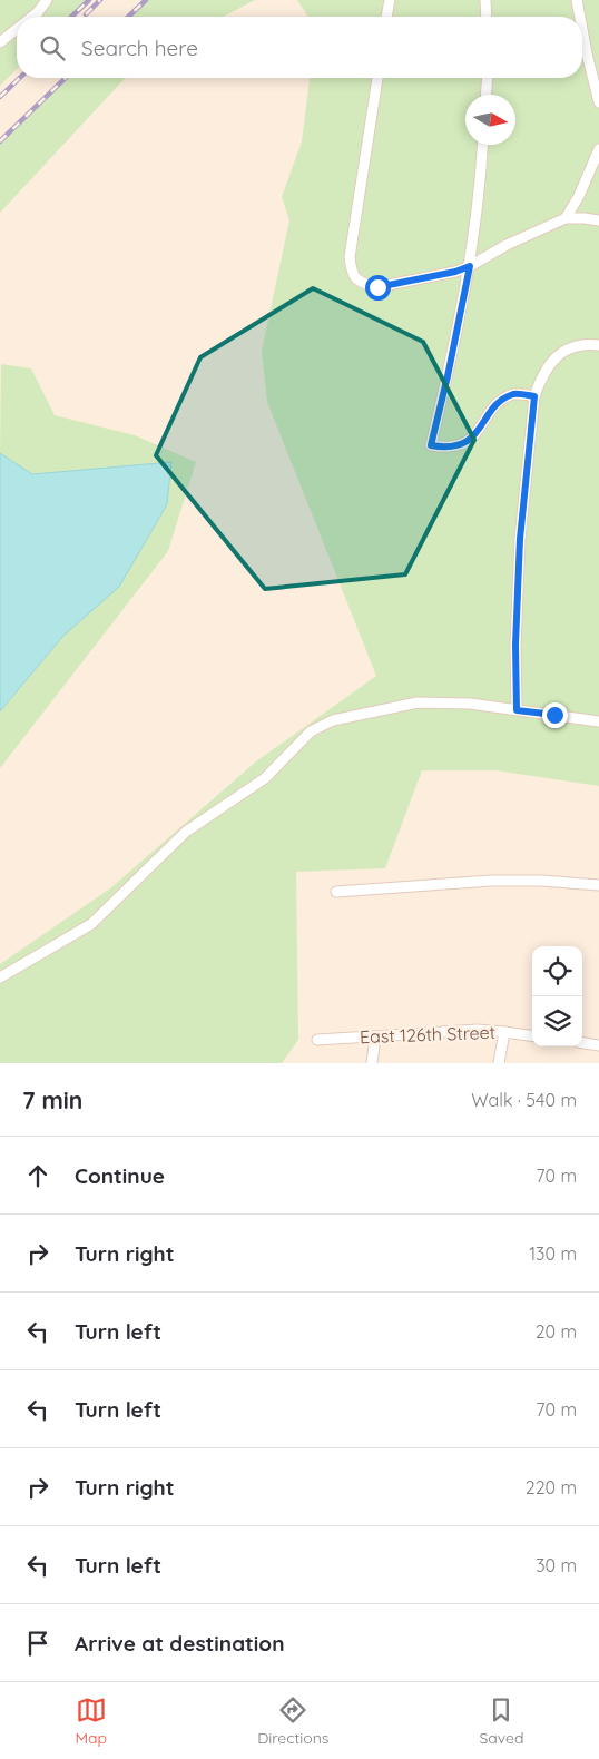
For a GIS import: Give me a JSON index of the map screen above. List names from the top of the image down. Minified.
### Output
{"streets":{"street":["East 126th Street"]},"north":"right","page":{"search":"Search here","heading":["7 min","Walk · 540 m"],"list":[["Continue","70 m"],["Turn right","130 m"],["Turn left","20 m"],["Turn left","70 m"],["Turn right","220 m"],["Turn left","30 m"],"Arrive at destination"],"nav":["Map","Directions","Saved"]}}
